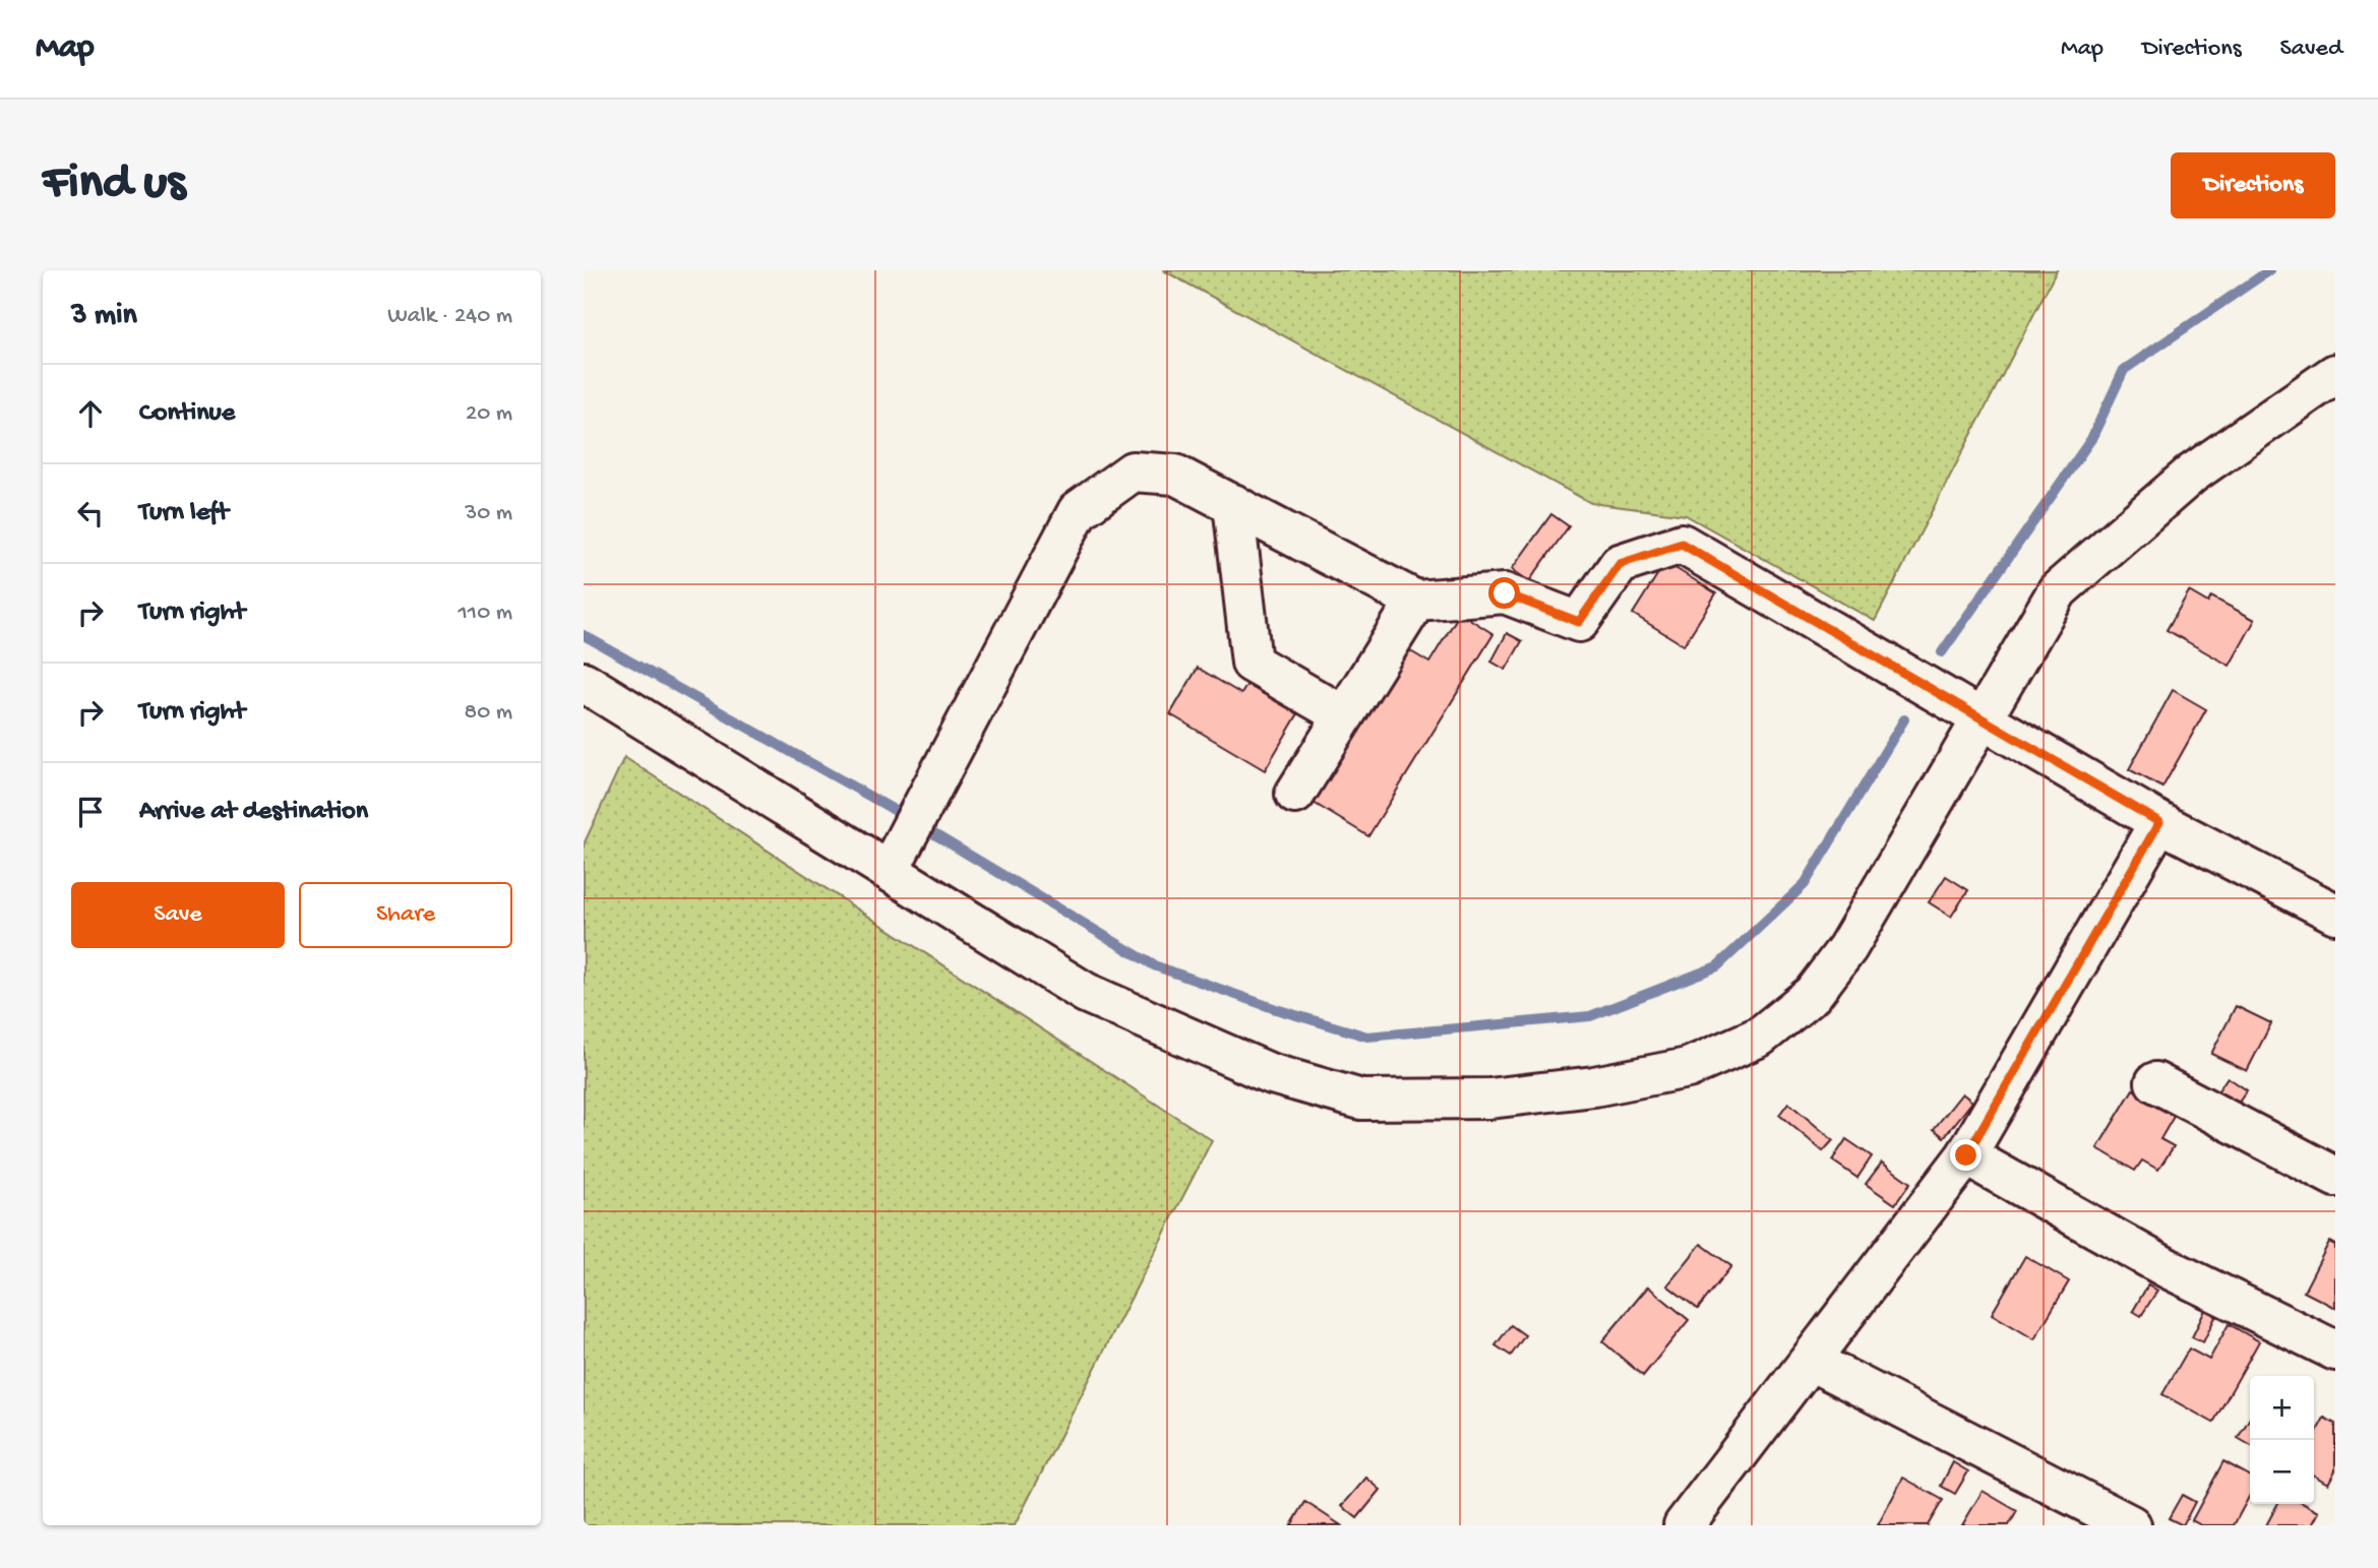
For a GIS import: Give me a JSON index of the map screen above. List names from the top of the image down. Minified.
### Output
{"page":{"header":"Map","nav":["Map","Directions","Saved"],"buttons":["Directions",["Save","Share"]],"title":"Find us","heading":["3 min","Walk · 240 m"],"list":[["Continue","20 m"],["Turn left","30 m"],["Turn right","110 m"],["Turn right","80 m"],"Arrive at destination"],"map_buttons":["+","−"]}}
